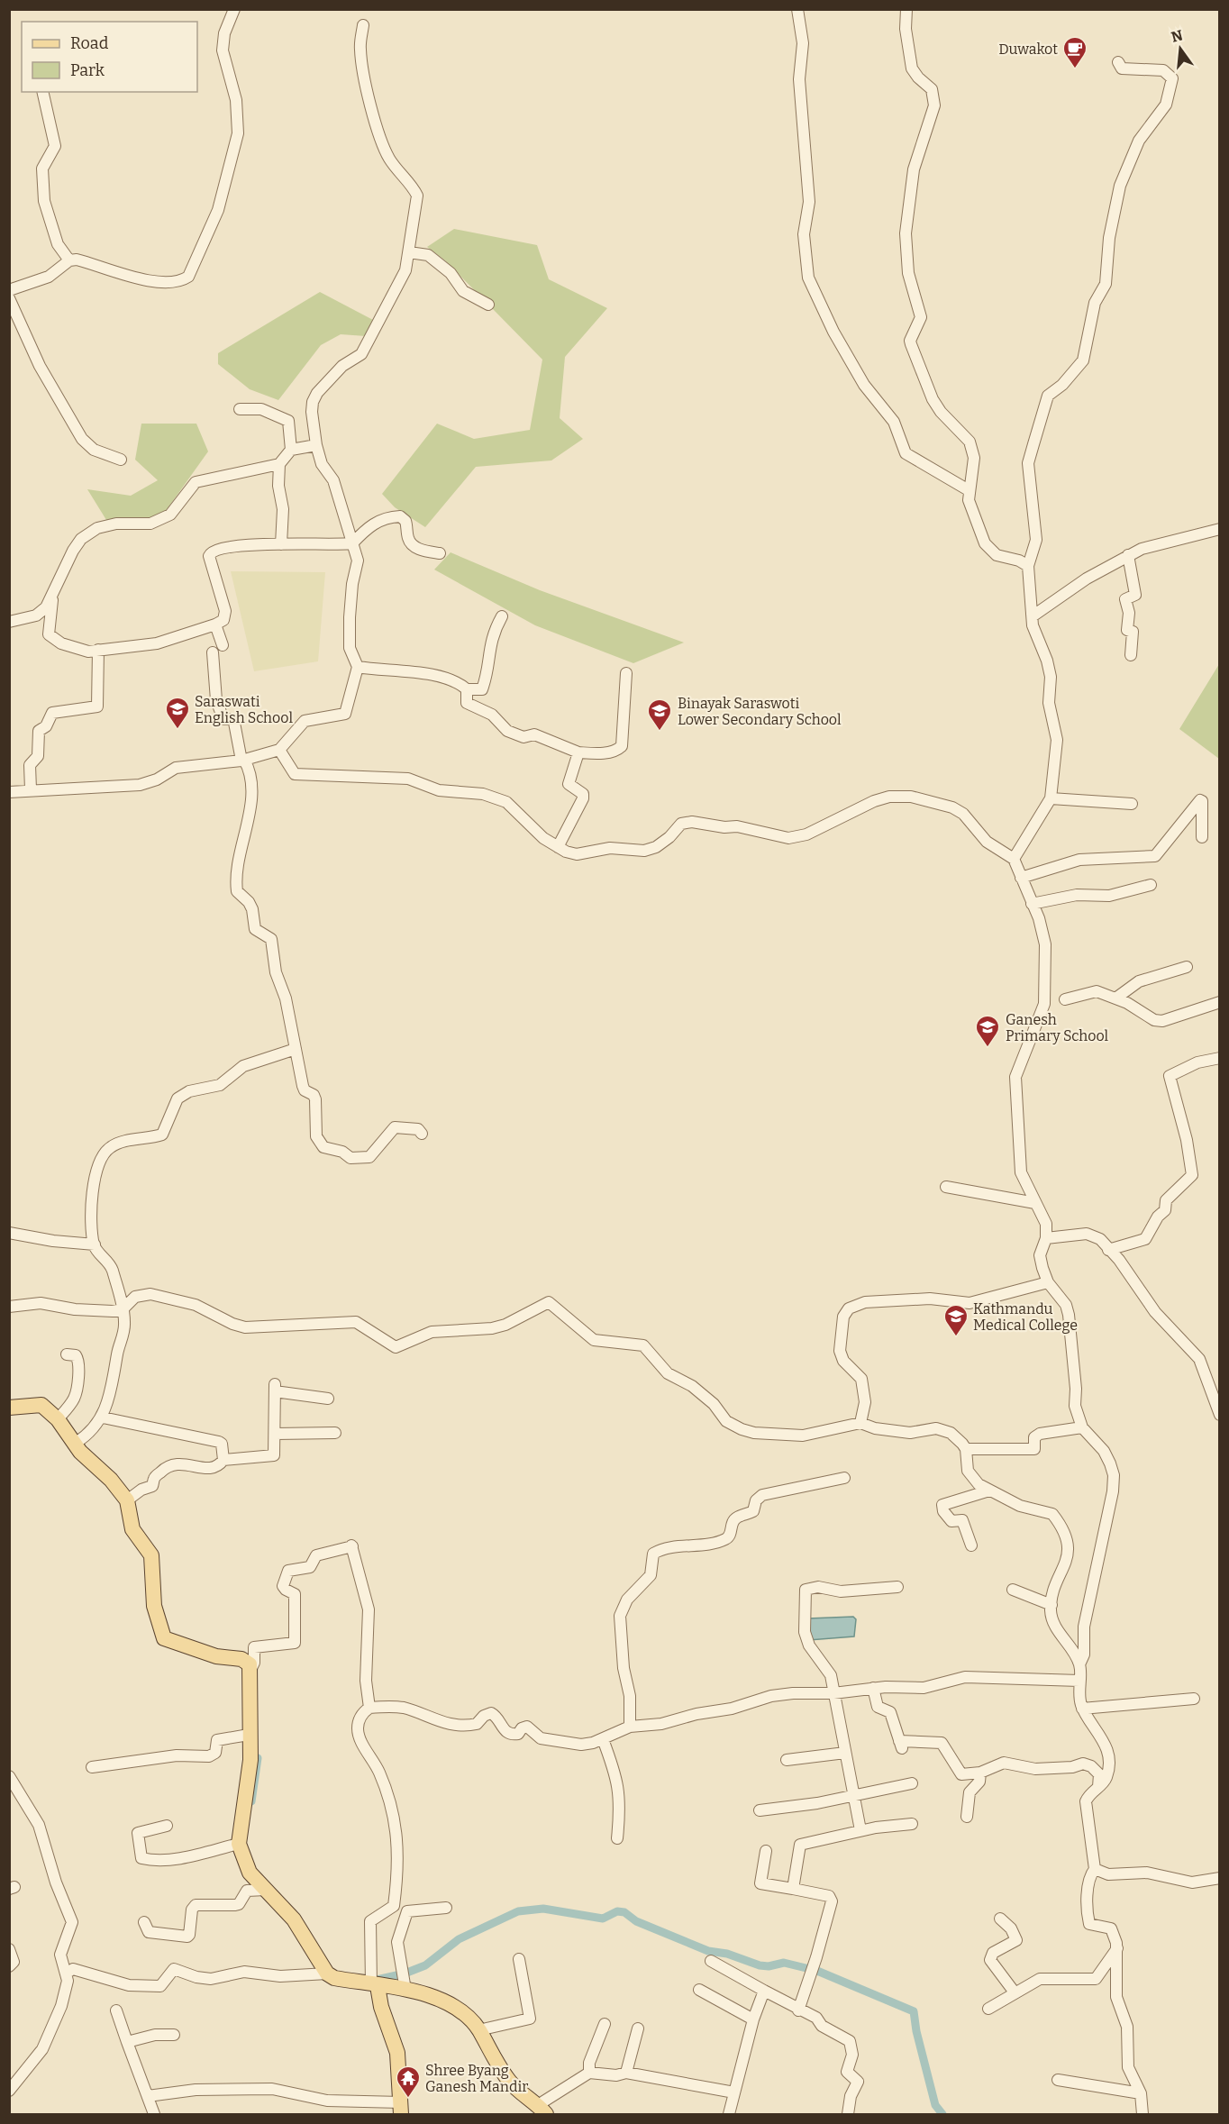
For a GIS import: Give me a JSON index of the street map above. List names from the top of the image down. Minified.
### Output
{"places":{"cafe":["Duwakot"],"school or university":["Saraswati English School","Binayak Saraswoti Lower Secondary School","Ganesh Primary School","Kathmandu Medical College"],"temple":["Shree Byang Ganesh Mandir"]},"legend":["Road","Park"],"north":"top"}
